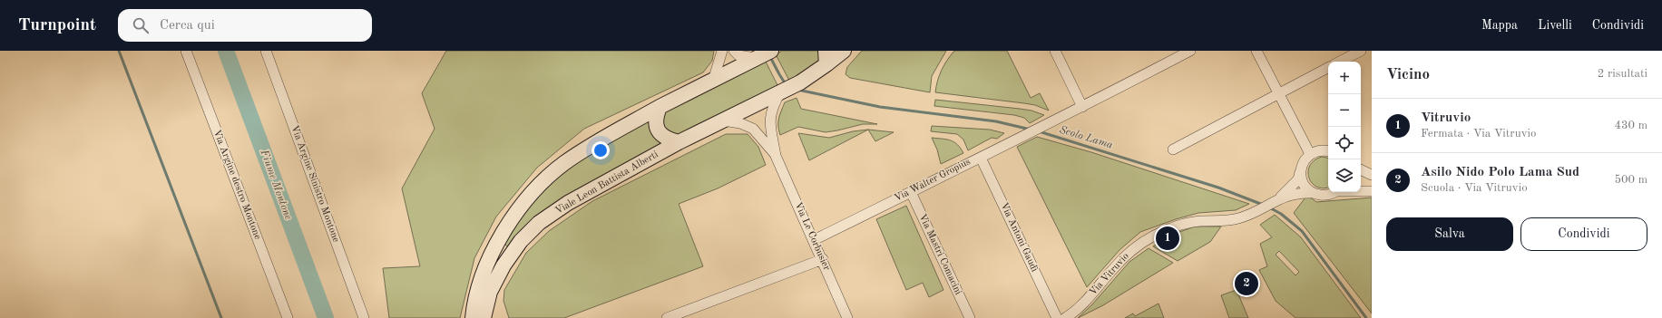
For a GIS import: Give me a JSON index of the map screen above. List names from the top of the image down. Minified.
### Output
{"streets":{"main road":["Viale Leon Battista Alberti"],"street":["Via Walter Gropius","Via Argine Sinistro Montone","Via Argine destro Montone","Via Le Corbusier","Via Antoni Gaudì","Via Mastri Comacini","Via Vitruvio"]},"crossings":[["Via Walter Gropius","Via Le Corbusier"],["Via Walter Gropius","Via Antoni Gaudì"],["Via Walter Gropius","Via Mastri Comacini"],["Viale Leon Battista Alberti","Via Le Corbusier"]],"water":["Scolo Lama","Fiume Montone"],"page":{"header":"Turnpoint","search":"Cerca qui","nav":["Mappa","Livelli","Condividi"],"heading":["Vicino","2 risultati"],"map_buttons":["+","−"],"list":[{"mark":"1","name":"Vitruvio","note":"Fermata · Via Vitruvio","value":"430 m"},{"mark":"2","name":"Asilo Nido Polo Lama Sud","note":"Scuola · Via Vitruvio","value":"500 m"}],"buttons":["Salva","Condividi"],"pins":["1","2"]}}
